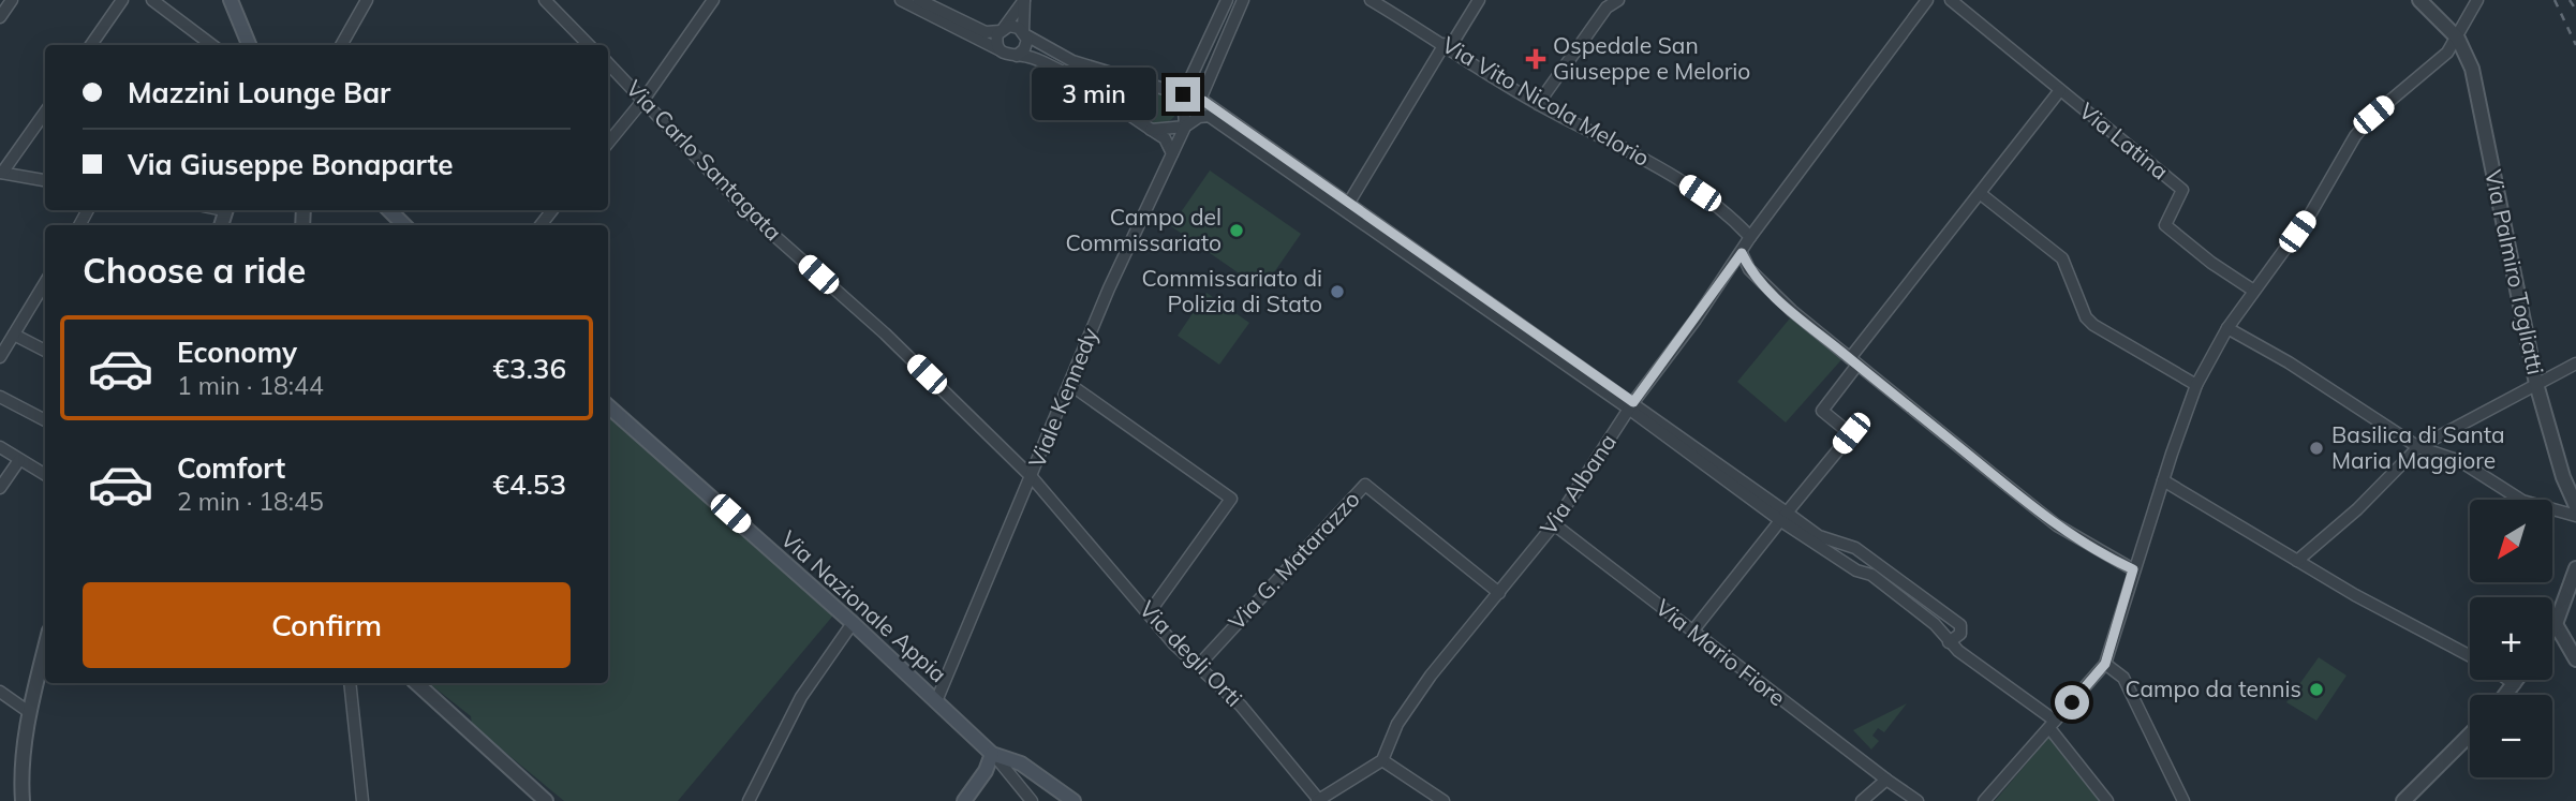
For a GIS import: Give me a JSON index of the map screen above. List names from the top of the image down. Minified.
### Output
{"streets":{"main road":["Via Nazionale Appia"],"street":["Via Vito Nicola Melorio","Via Latina","Via Carlo Santagata","Via Palmiro Togliatti","Viale Kennedy","Via Albana","Via G. Matarazzo","Via Mario Fiore","Via degli Orti"]},"crossings":[["Via Vito Nicola Melorio","Via Albana"],["Via Carlo Santagata","Viale Kennedy"],["Via Carlo Santagata","Via degli Orti"],["Viale Kennedy","Via Nazionale Appia"],["Viale Kennedy","Via degli Orti"],["Via Albana","Via G. Matarazzo"],["Via Albana","Via Mario Fiore"],["Via G. Matarazzo","Via degli Orti"]],"places":{"health":["Ospedale San Giuseppe e Melorio"],"other":["Campo del Commissariato","Commissariato di Polizia di Stato","Basilica di Santa Maria Maggiore","Campo da tennis"]},"north":"bottom left","page":{"banner":["Mazzini Lounge Bar","Via Giuseppe Bonaparte"],"bubble":"3 min","heading":"Choose a ride","list":[{"name":"Economy","note":"1 min · 18:44","value":"€3.36"},{"name":"Comfort","note":"2 min · 18:45","value":"€4.53"}],"map_buttons":["+","−"],"buttons":"Confirm"}}
